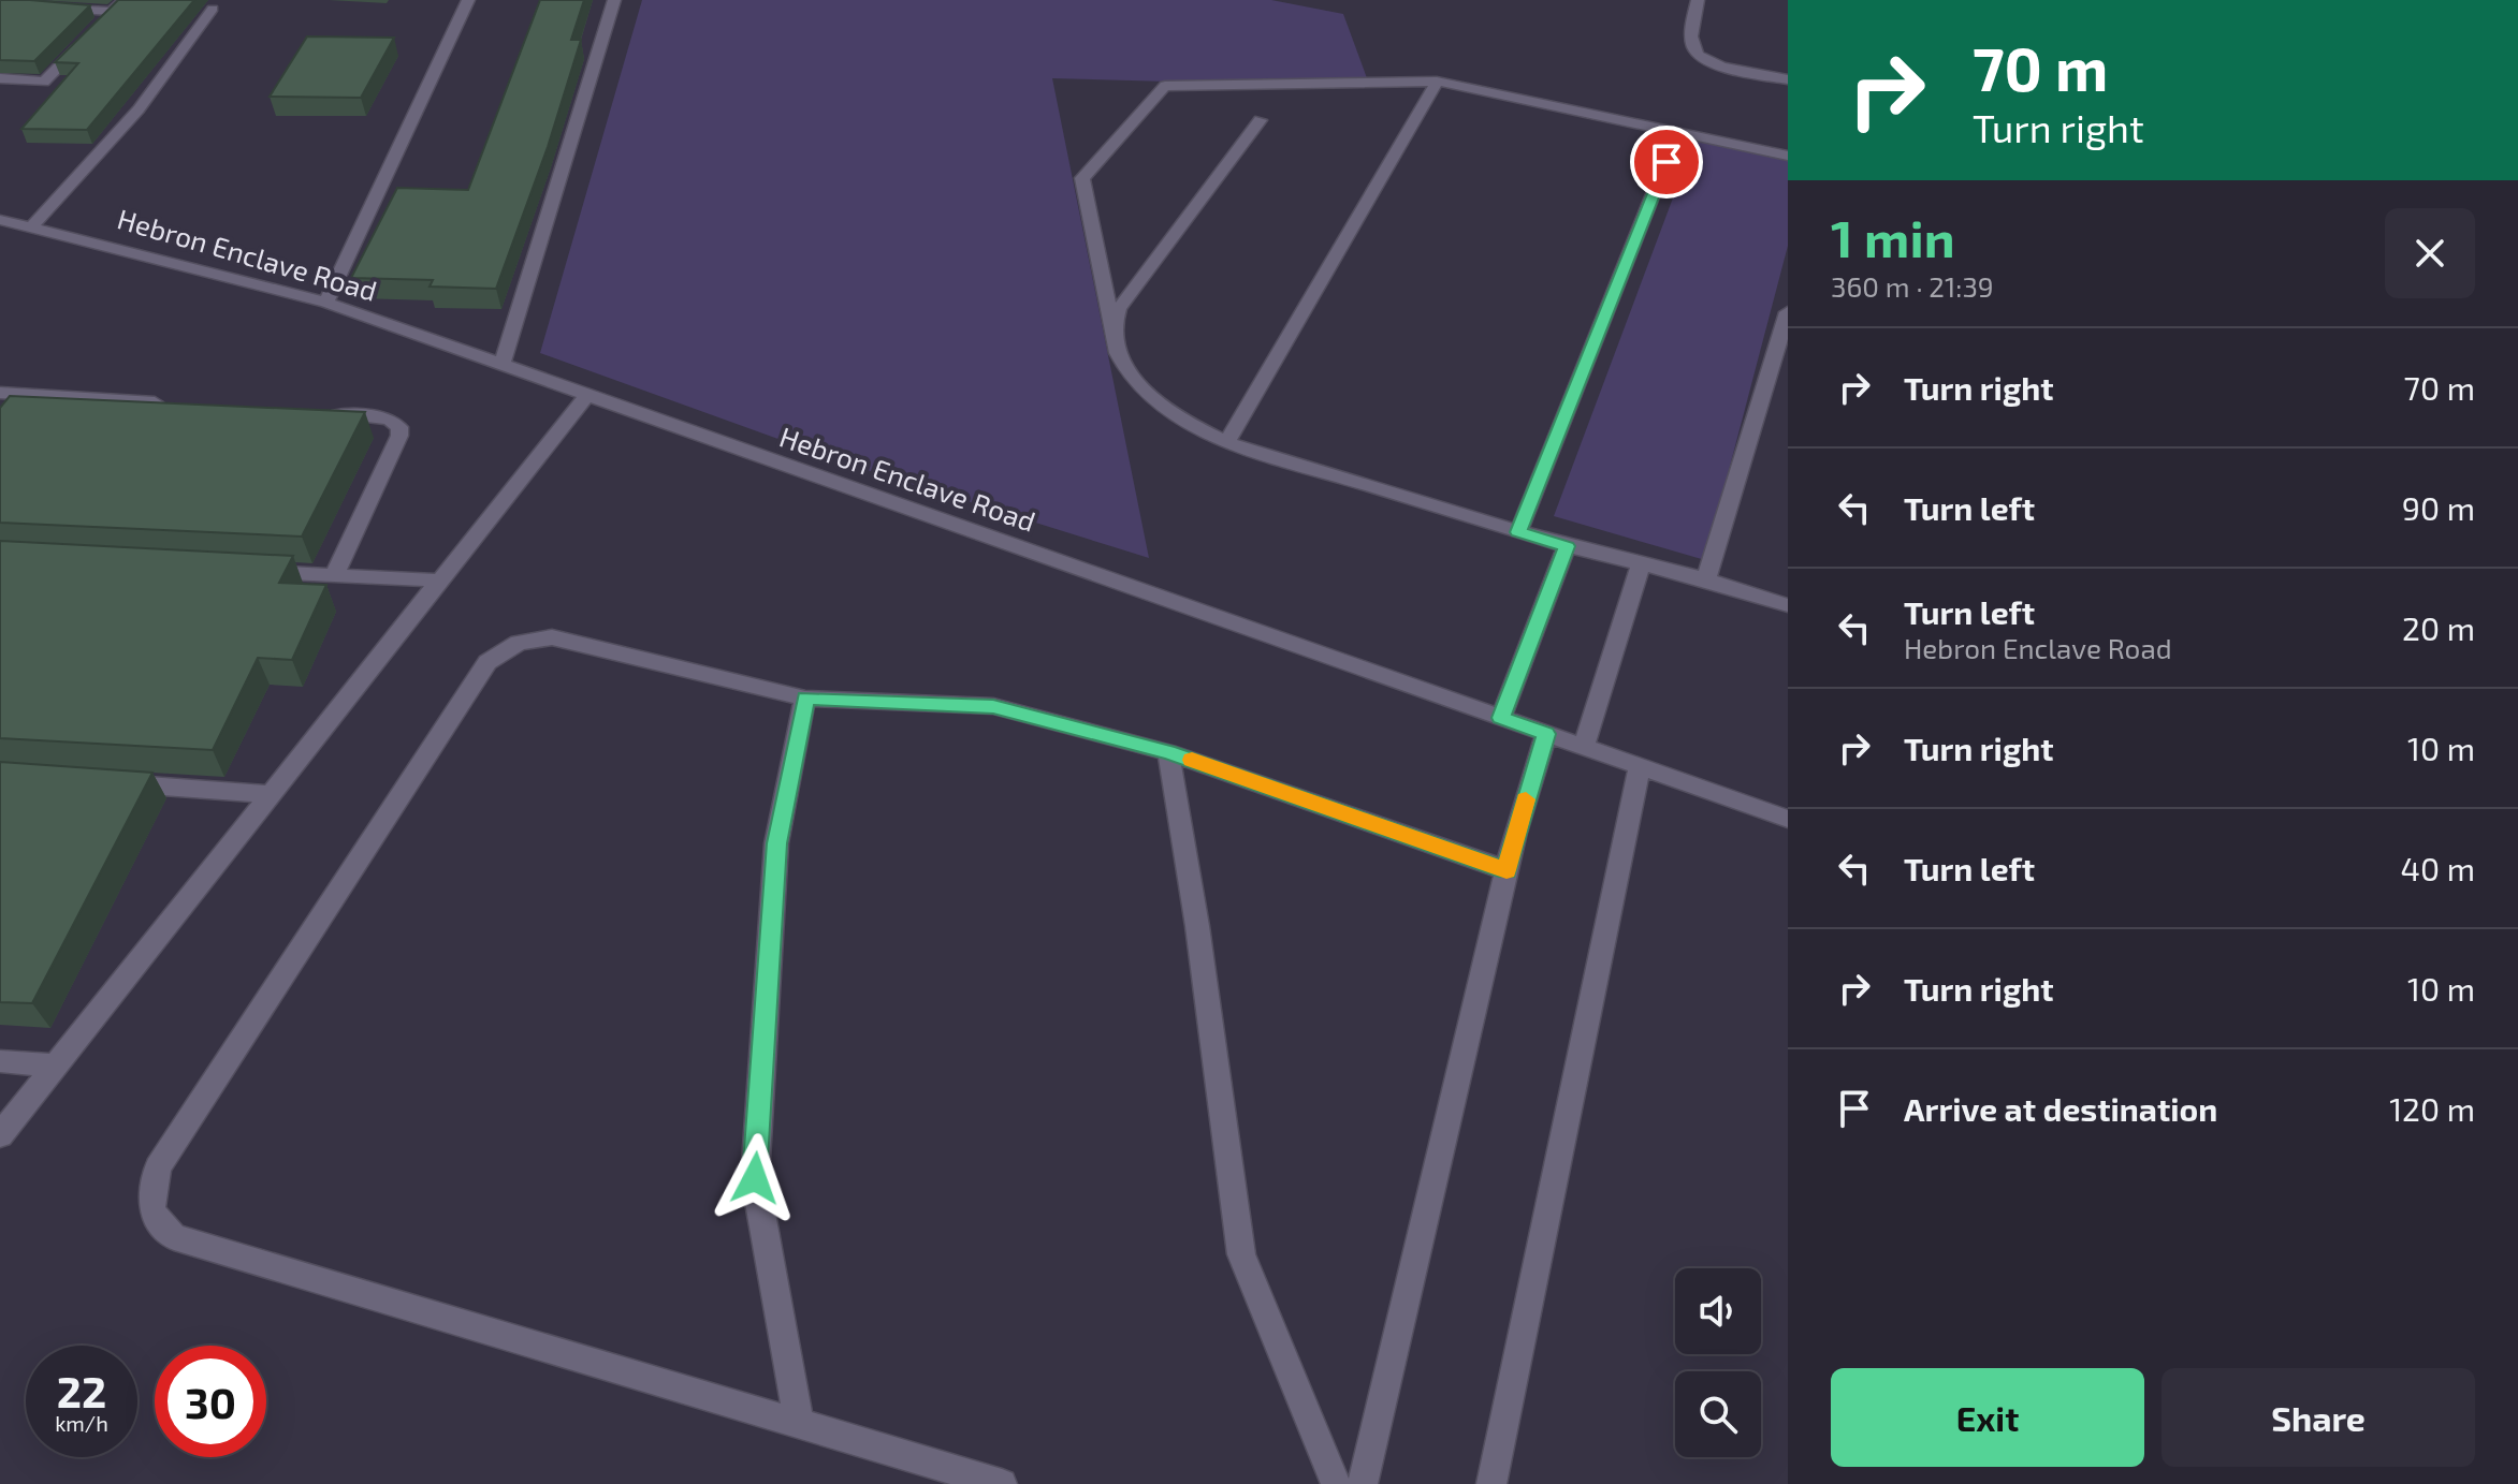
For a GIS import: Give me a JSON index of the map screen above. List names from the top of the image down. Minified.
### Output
{"streets":{"street":["Hebron Enclave Road"]},"page":{"turn":["70 m","Turn right"],"heading":["1 min","360 m · 21:39"],"list":[{"name":"Turn right","value":"70 m"},{"name":"Turn left","value":"90 m"},{"name":"Turn left","note":"Hebron Enclave Road","value":"20 m"},{"name":"Turn right","value":"10 m"},{"name":"Turn left","value":"40 m"},{"name":"Turn right","value":"10 m"},{"name":"Arrive at destination","value":"120 m"}],"speed":"22 km/h","limit":"30","buttons":["Exit","Share"]}}
